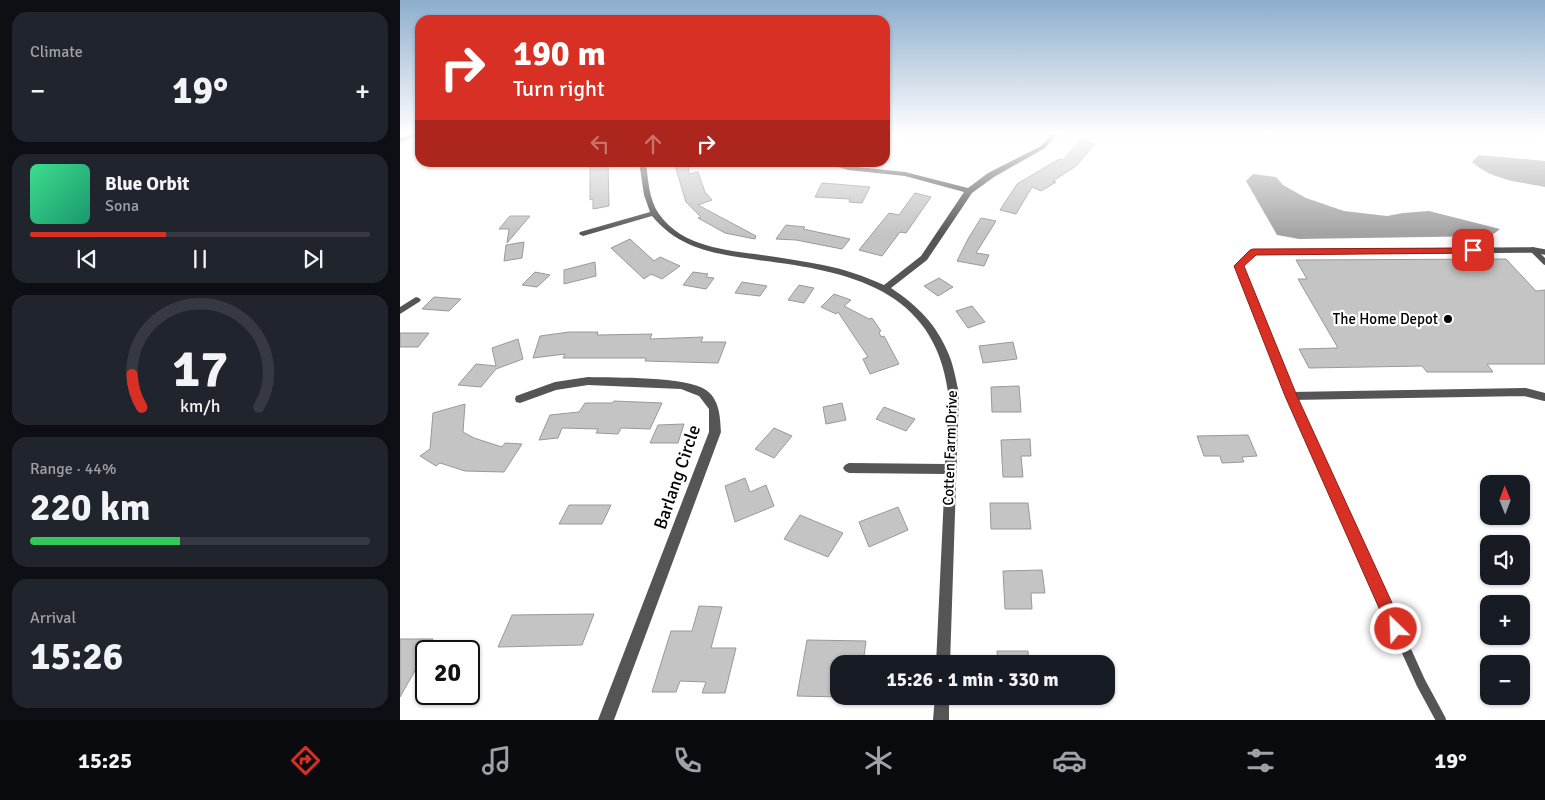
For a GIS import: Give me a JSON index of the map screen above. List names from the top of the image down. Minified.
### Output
{"streets":{"street":["Cotten Farm Drive","Barlang Circle"]},"places":["The Home Depot"],"north":"top","page":{"tile":["Climate",["Range · 44%","220 km"],["Arrival","15:26"]],"turn":["190 m","Turn right"],"heat":["−","19°","+"],"song":["Blue Orbit","Sona"],"map_buttons":["+","−"],"limit":"20","trip":"15:26 · 1 min · 330 m","tabs":["15:25","19°"],"gauge":["17","km/h"]}}
